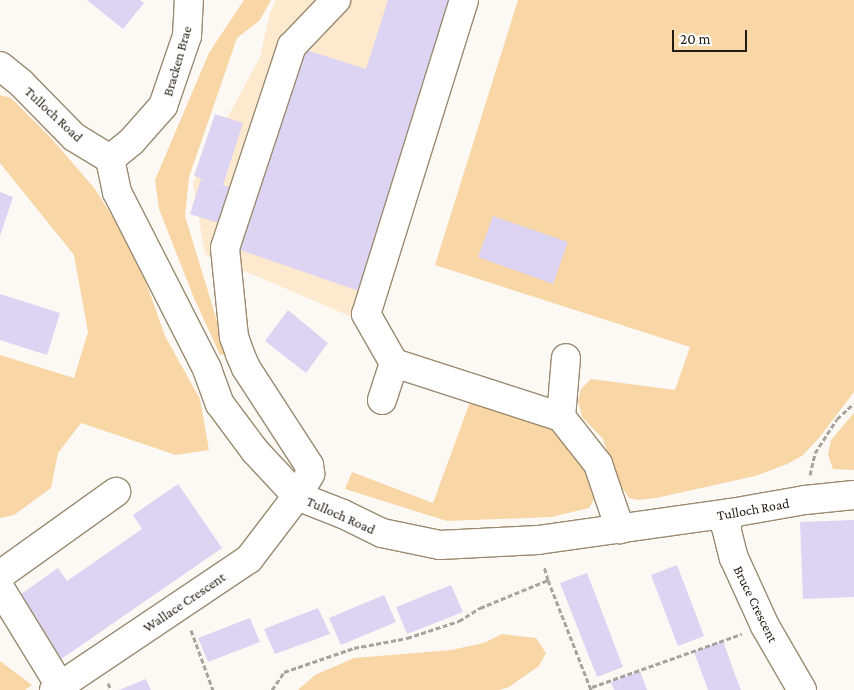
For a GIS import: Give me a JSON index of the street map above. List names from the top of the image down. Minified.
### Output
{"streets":{"street":["Bracken Brae","Tulloch Road","Wallace Crescent","Bruce Crescent"]},"crossings":[["Bracken Brae","Tulloch Road"],["Tulloch Road","Wallace Crescent"],["Tulloch Road","Bruce Crescent"]],"scale_bar":"20 m"}
